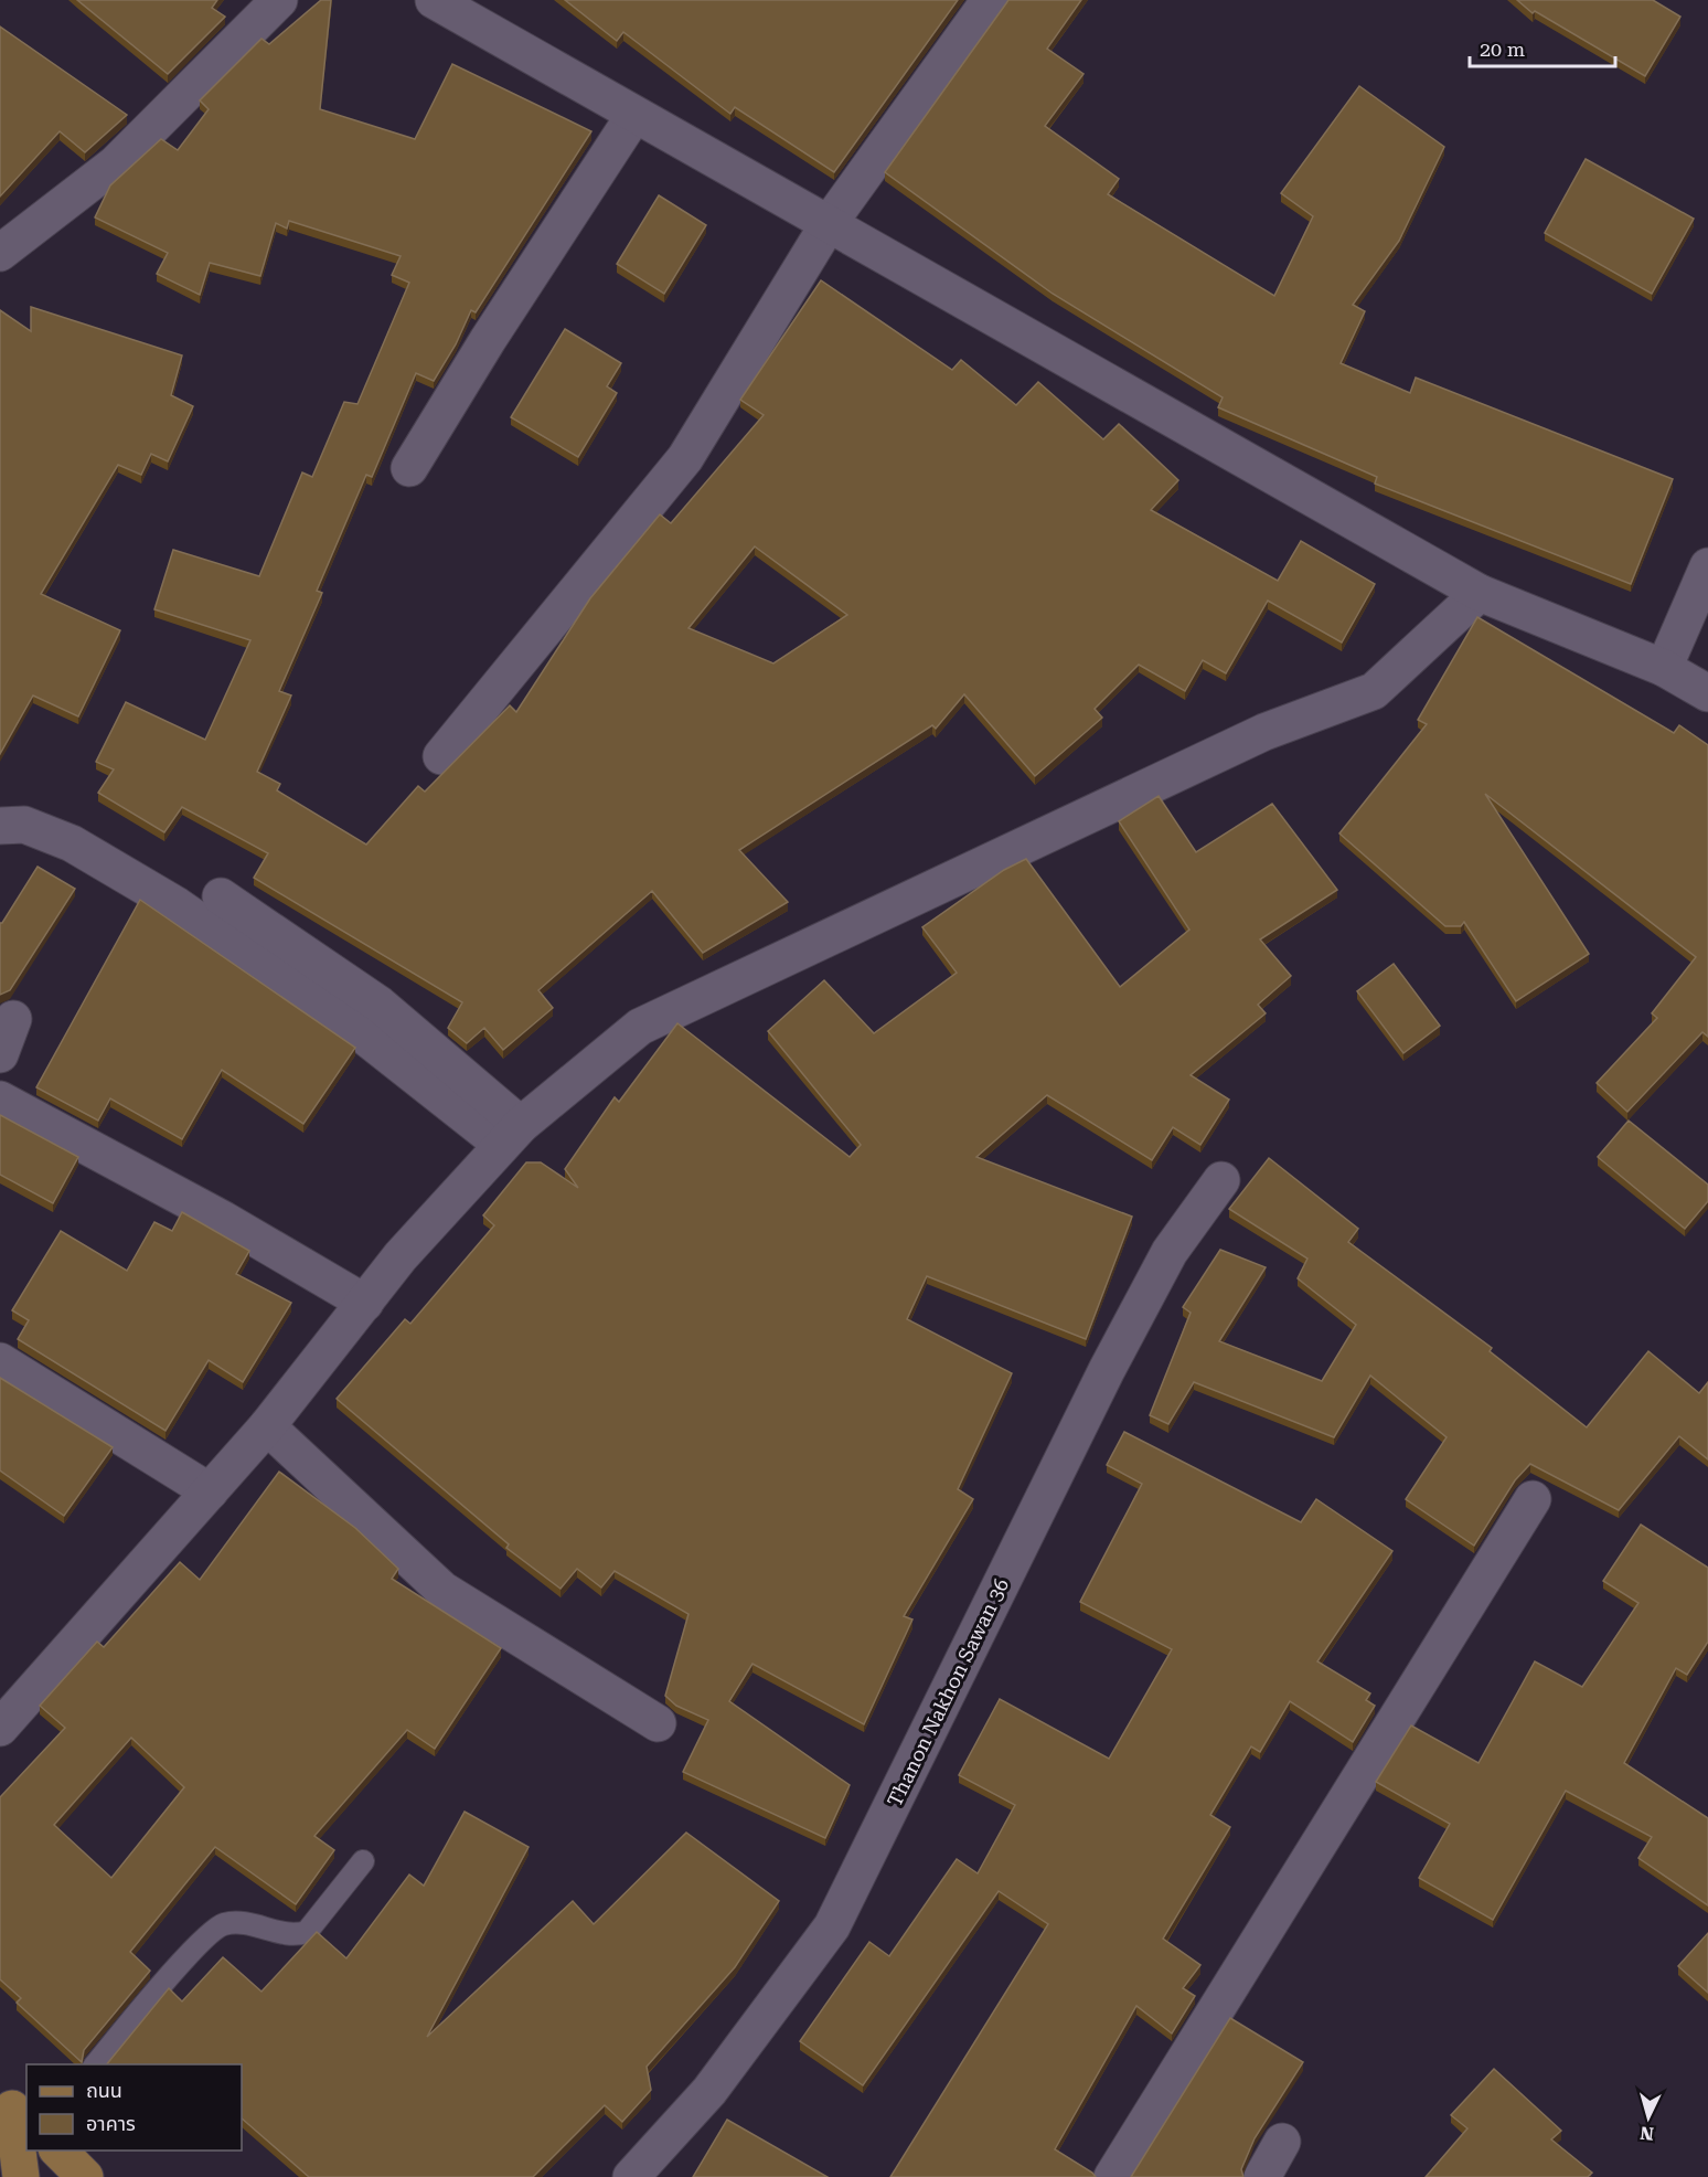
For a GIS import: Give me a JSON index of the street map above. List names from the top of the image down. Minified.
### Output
{"streets":{"street":["Thanon Nakhon Sawan 36"]},"legend":["ถนน","อาคาร"],"scale_bar":"20 m","north":"bottom"}
